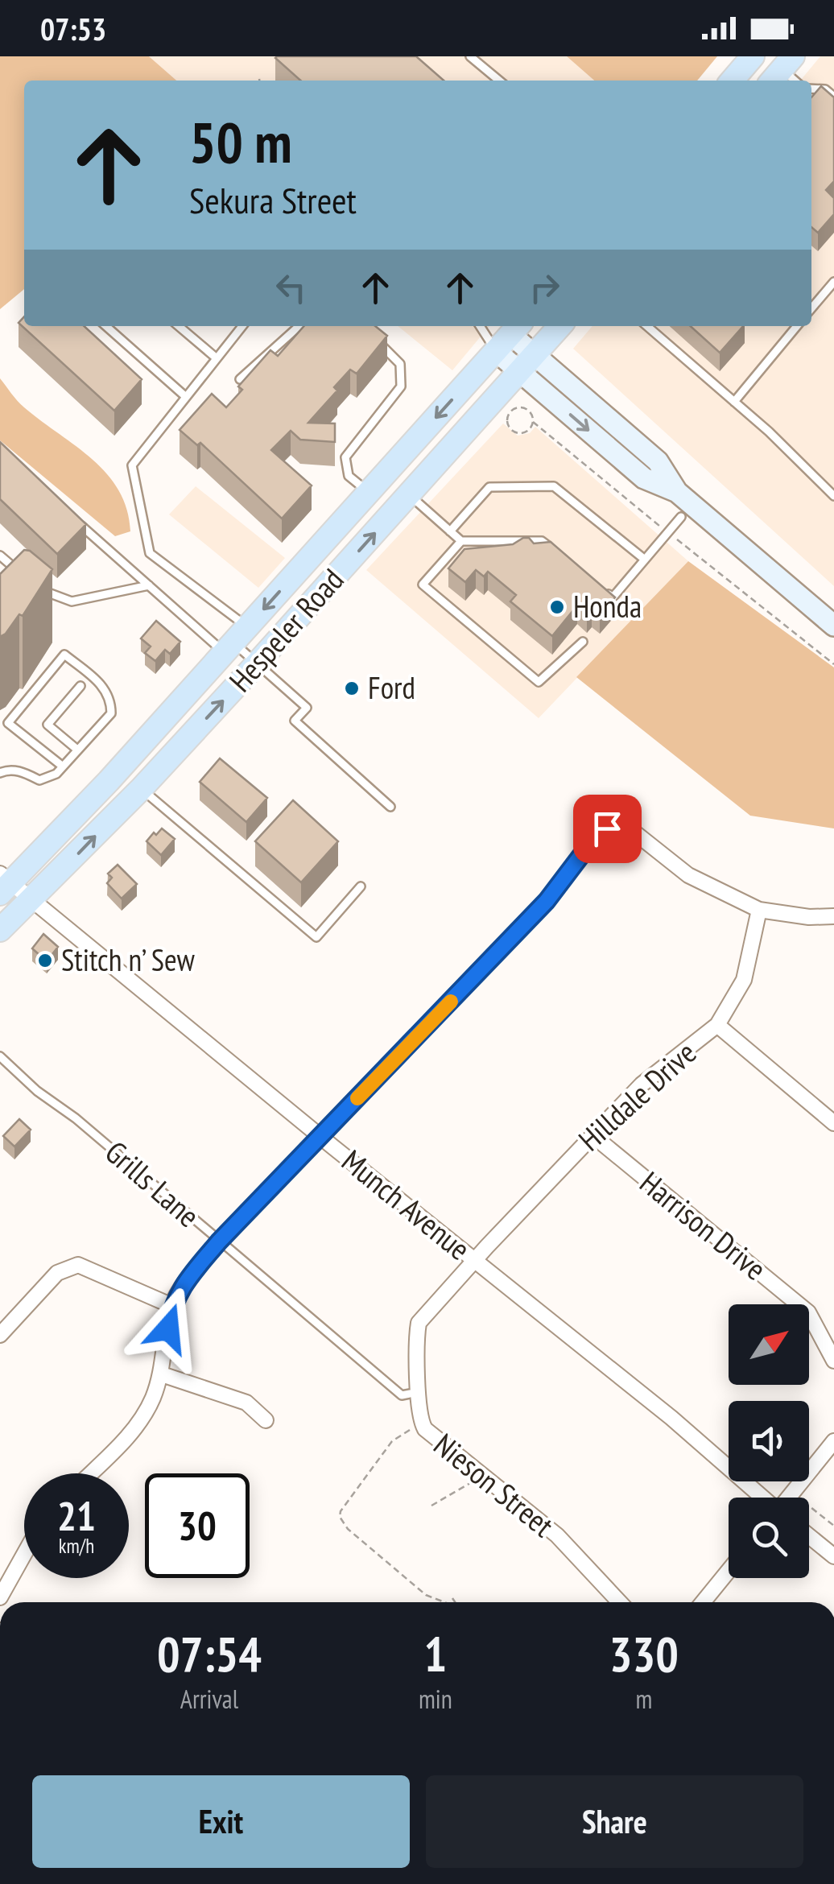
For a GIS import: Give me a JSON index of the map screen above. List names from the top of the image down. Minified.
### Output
{"streets":{"main road":["Hespeler Road"],"street":["Hilldale Drive","Munch Avenue","Harrison Drive","Nieson Street"],"lane":["Grills Lane"]},"crossings":[["Hespeler Road","Munch Avenue"],["Hilldale Drive","Munch Avenue"],["Hilldale Drive","Harrison Drive"],["Hilldale Drive","Nieson Street"],["Grills Lane","Nieson Street"],["Munch Avenue","Nieson Street"]],"places":["Honda","Ford","Stitch n’ Sew"],"north":"top right","page":{"status":"07:53","turn":["50 m","Sekura Street"],"speed":"21 km/h","limit":"30","eta":["07:54","Arrival","1","min","330","m"],"buttons":["Exit","Share"]}}
